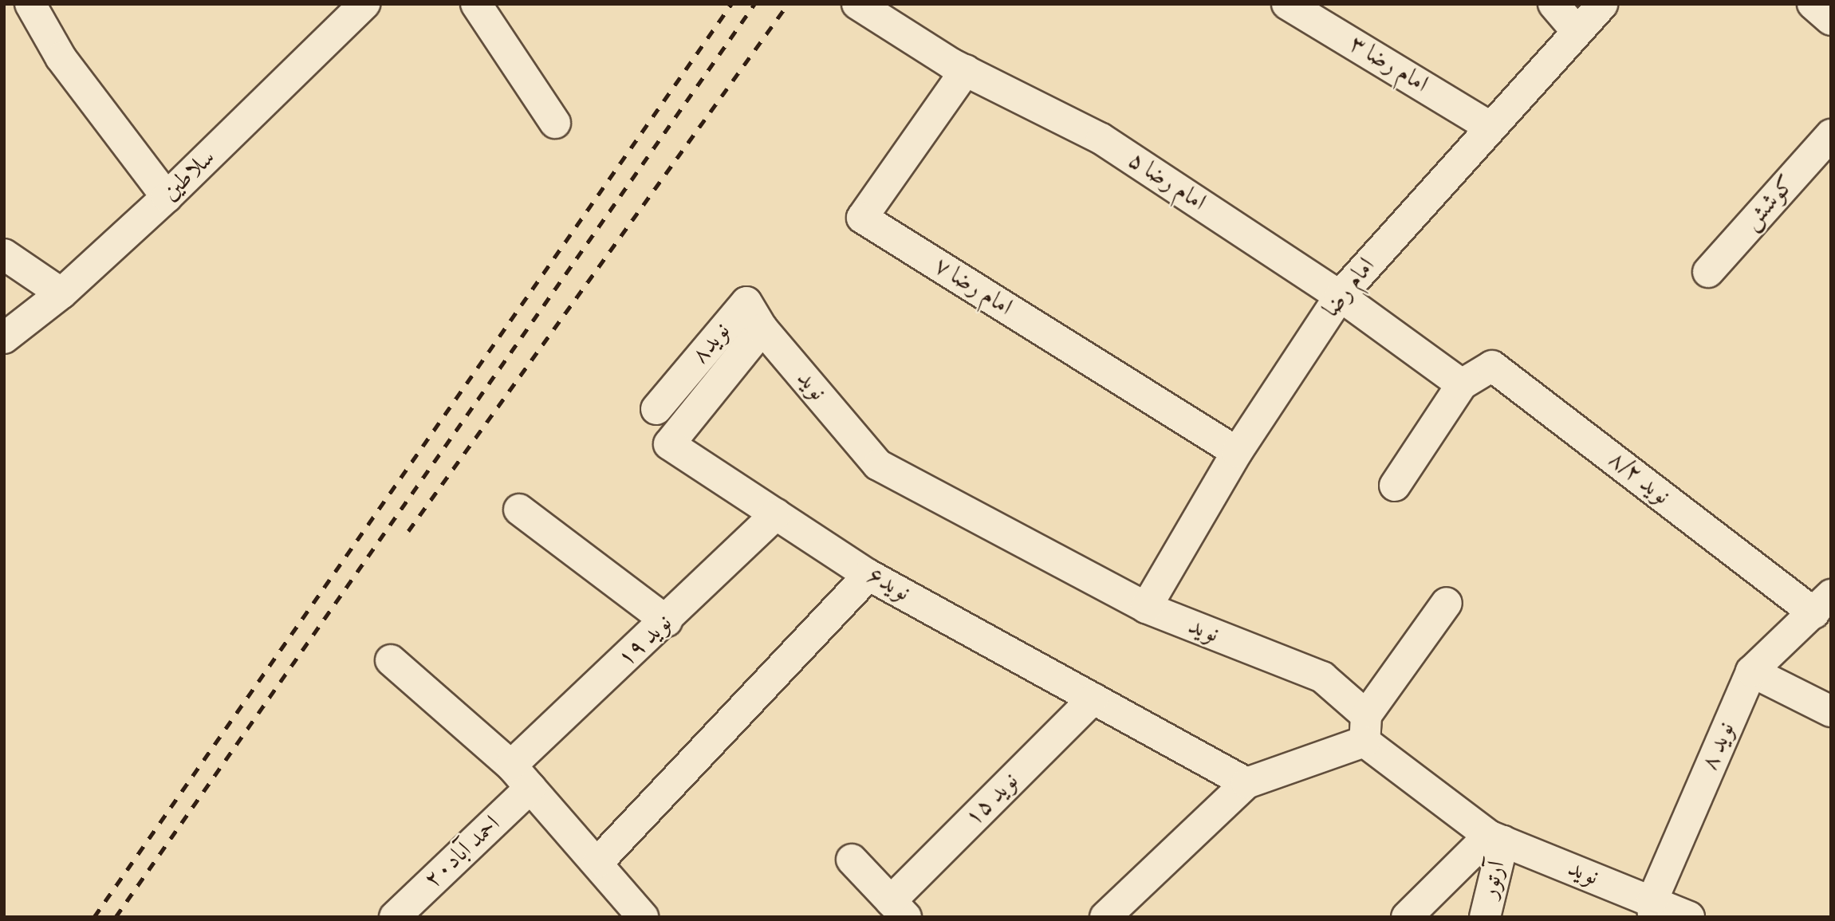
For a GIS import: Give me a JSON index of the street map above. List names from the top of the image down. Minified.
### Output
{"streets":{"street":["امام رضا ۳","سلاطین","امام رضا ۵","کوشش","امام رضا ۷","امام رضا","نوید۸","نوید","نوید ۸/۲","نوید۶","نوید ۱۹","نوید ۸","نوید ۱۵","احمد آباد۲۰","آرتور"]},"crossings":[["امام رضا ۳","امام رضا"],["امام رضا ۵","امام رضا ۷"],["امام رضا ۵","امام رضا"],["امام رضا ۵","نوید ۸/۲"],["امام رضا ۷","امام رضا"],["امام رضا","نوید"],["نوید۸","نوید"],["نوید۸","نوید۶"],["نوید","نوید۶"],["نوید","نوید ۸"],["نوید","آرتور"],["نوید ۸/۲","نوید ۸"],["نوید۶","نوید ۱۹"],["نوید۶","نوید ۱۵"],["نوید ۱۹","احمد آباد۲۰"]]}
